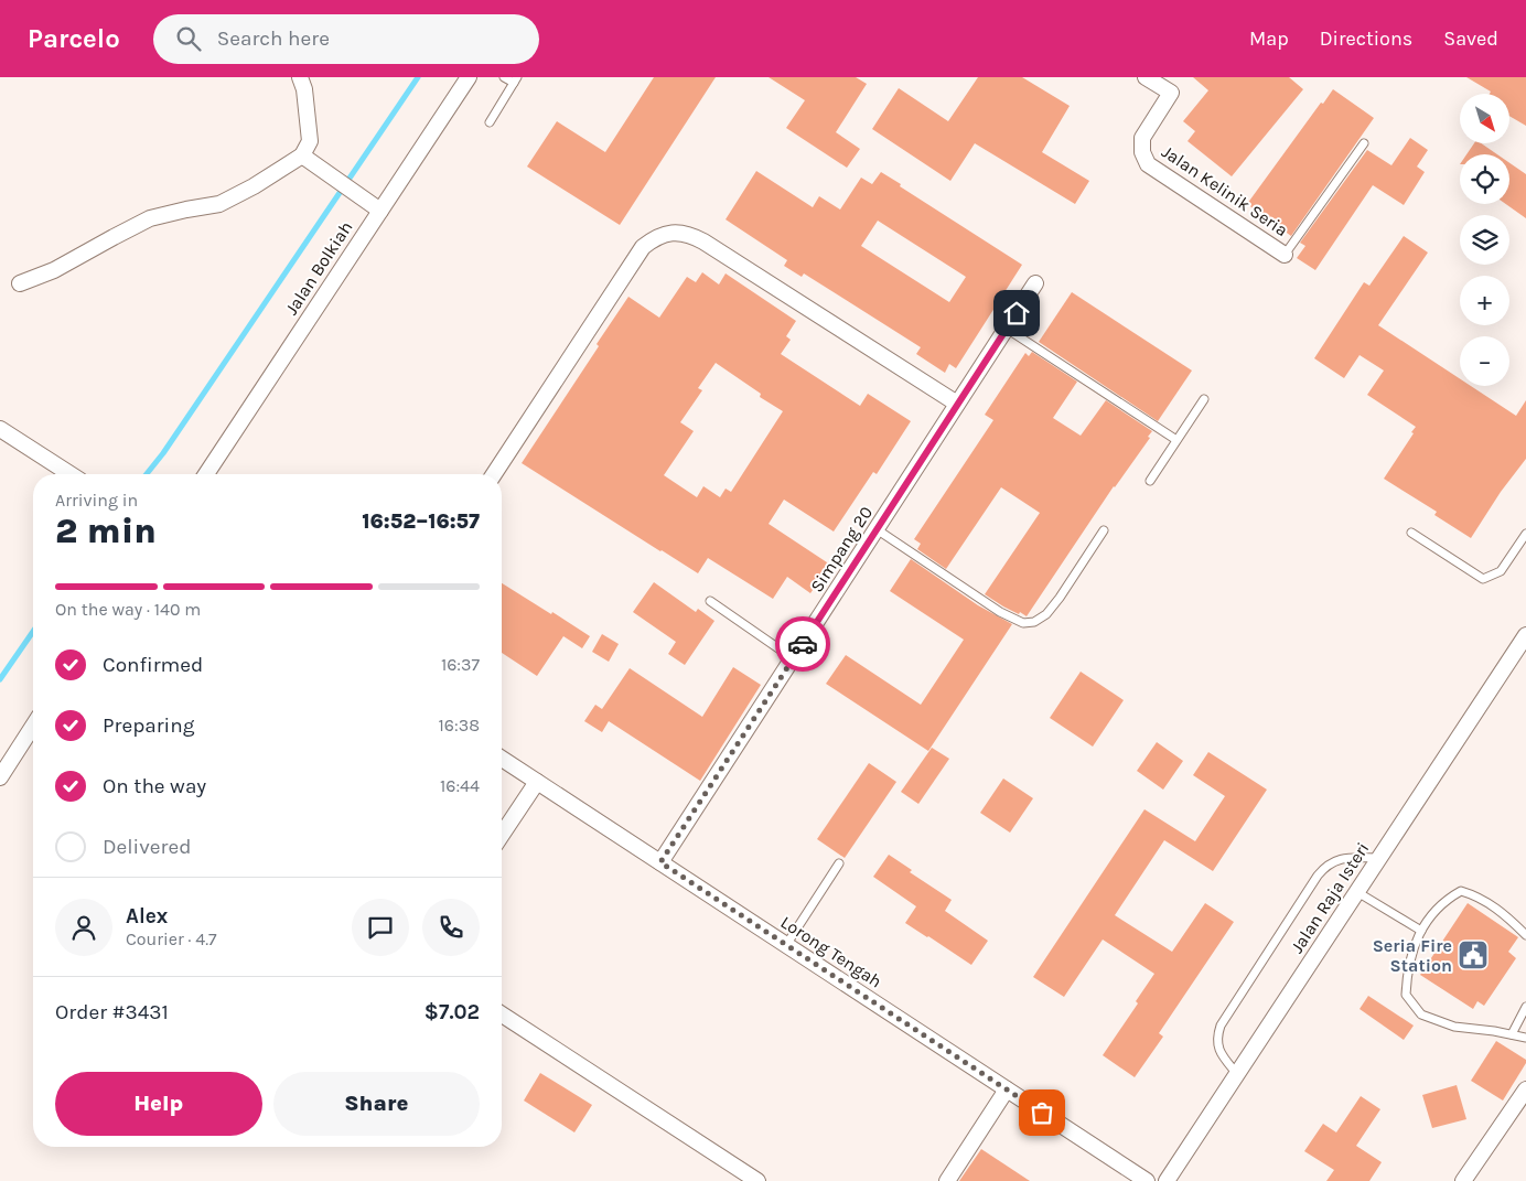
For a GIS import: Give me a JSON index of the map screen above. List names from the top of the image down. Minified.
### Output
{"streets":{"street":["Jalan Kelinik Seria","Jalan Bolkiah","Simpang 20","Jalan Raja Isteri","Lorong Tengah"]},"crossings":[["Simpang 20","Lorong Tengah"]],"places":{"public building":["Seria Fire Station"]},"north":"bottom right","page":{"header":"Parcelo","search":"Search here","nav":["Map","Directions","Saved"],"map_buttons":["+","−"],"heading":["2 min","Arriving in","16:52–16:57"],"panel":["Alex","Courier · 4.7","Order #3431","$7.02"],"bar":"On the way · 140 m","list":[["Confirmed","16:37"],["Preparing","16:38"],["On the way","16:44"],"Delivered"],"buttons":["Help","Share"]}}
